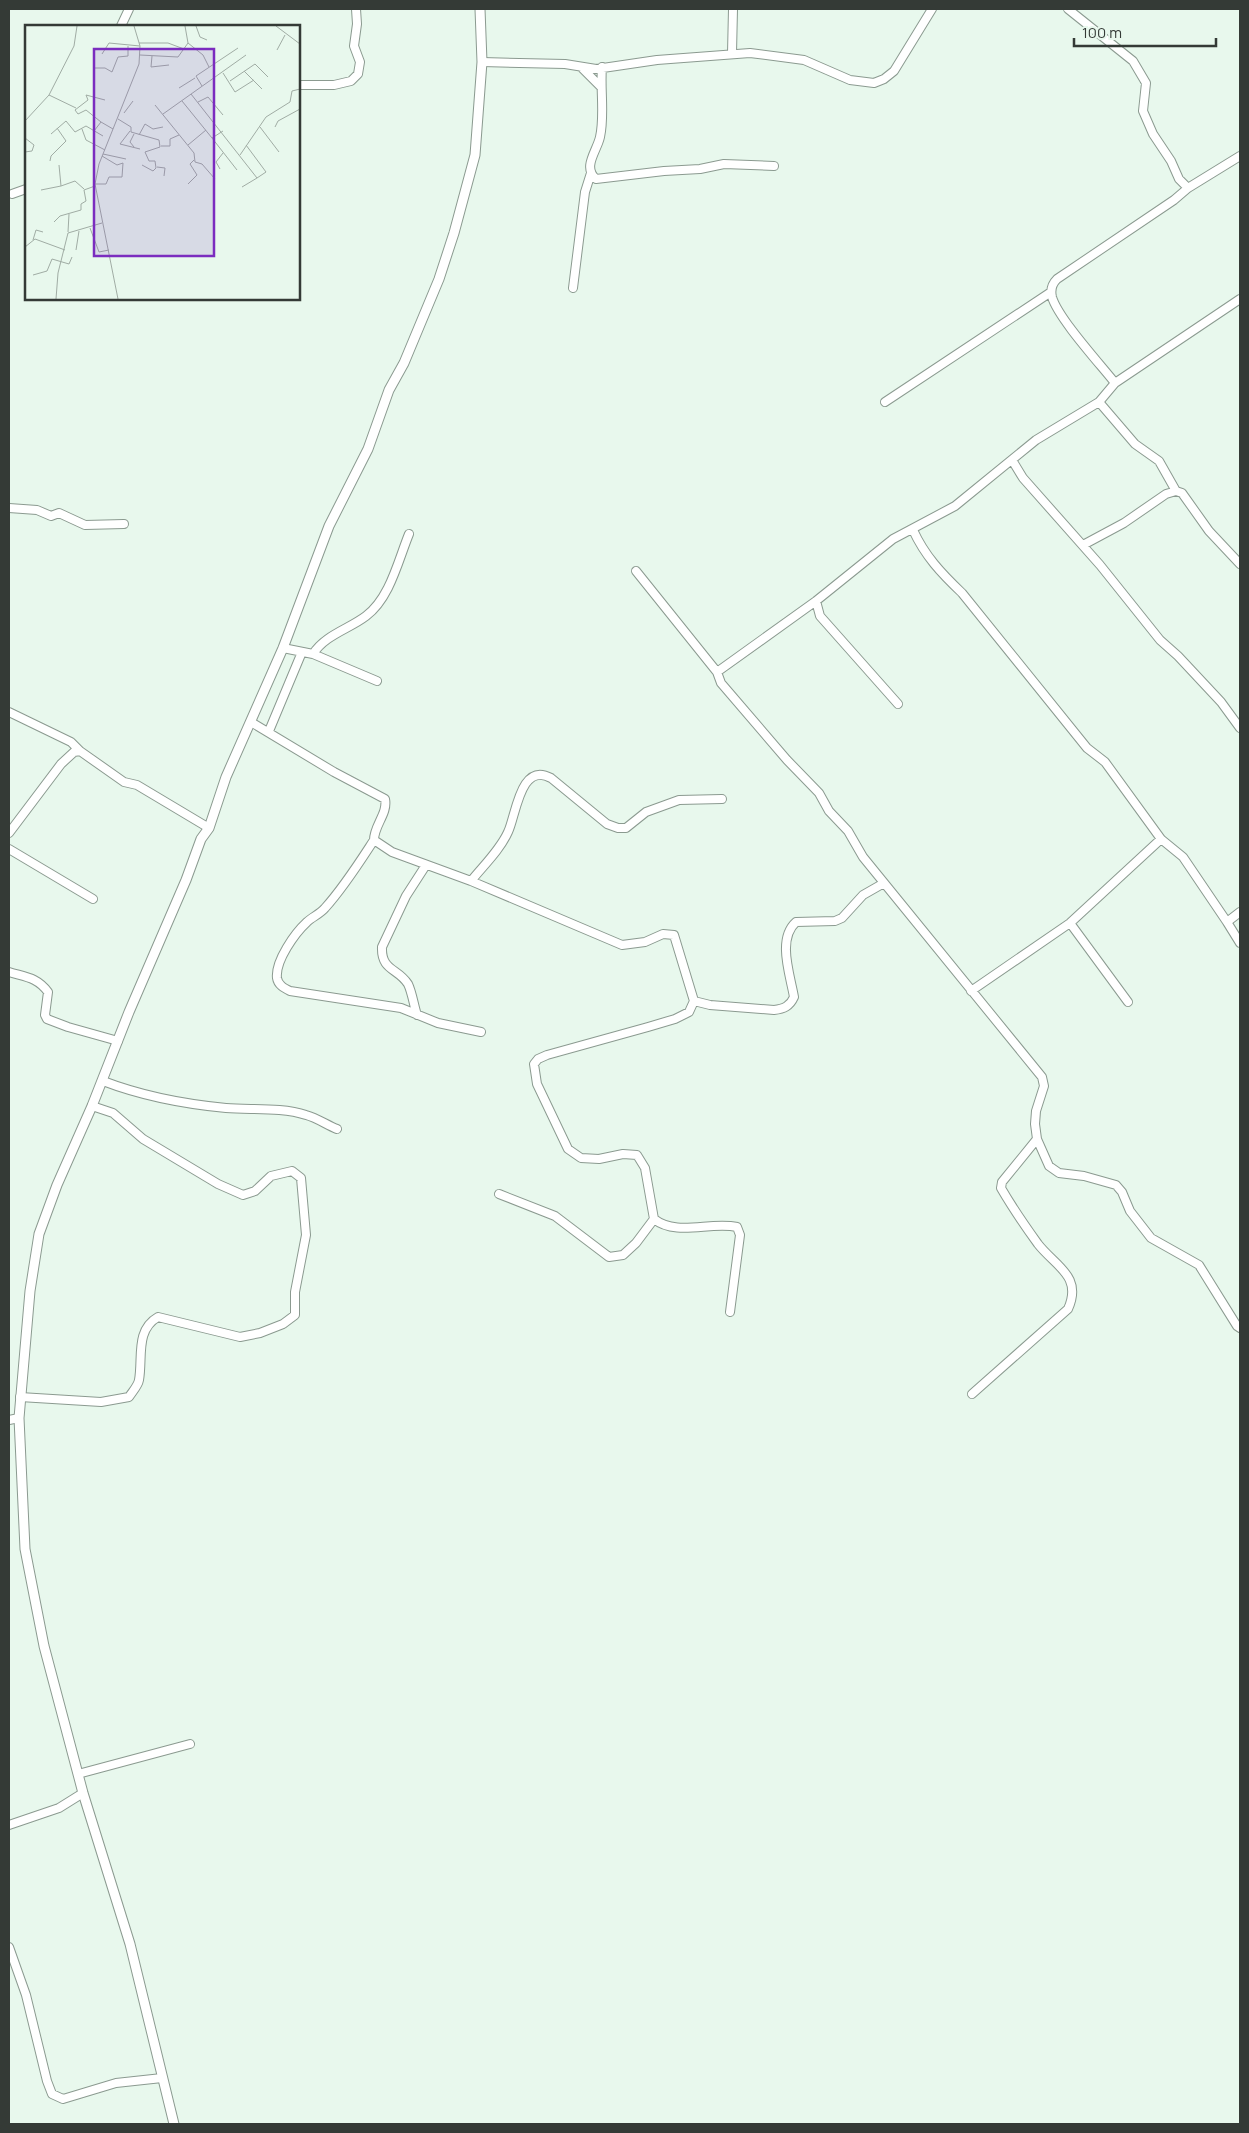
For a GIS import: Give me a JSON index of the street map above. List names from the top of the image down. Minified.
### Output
{"scale_bar":"100 m"}
